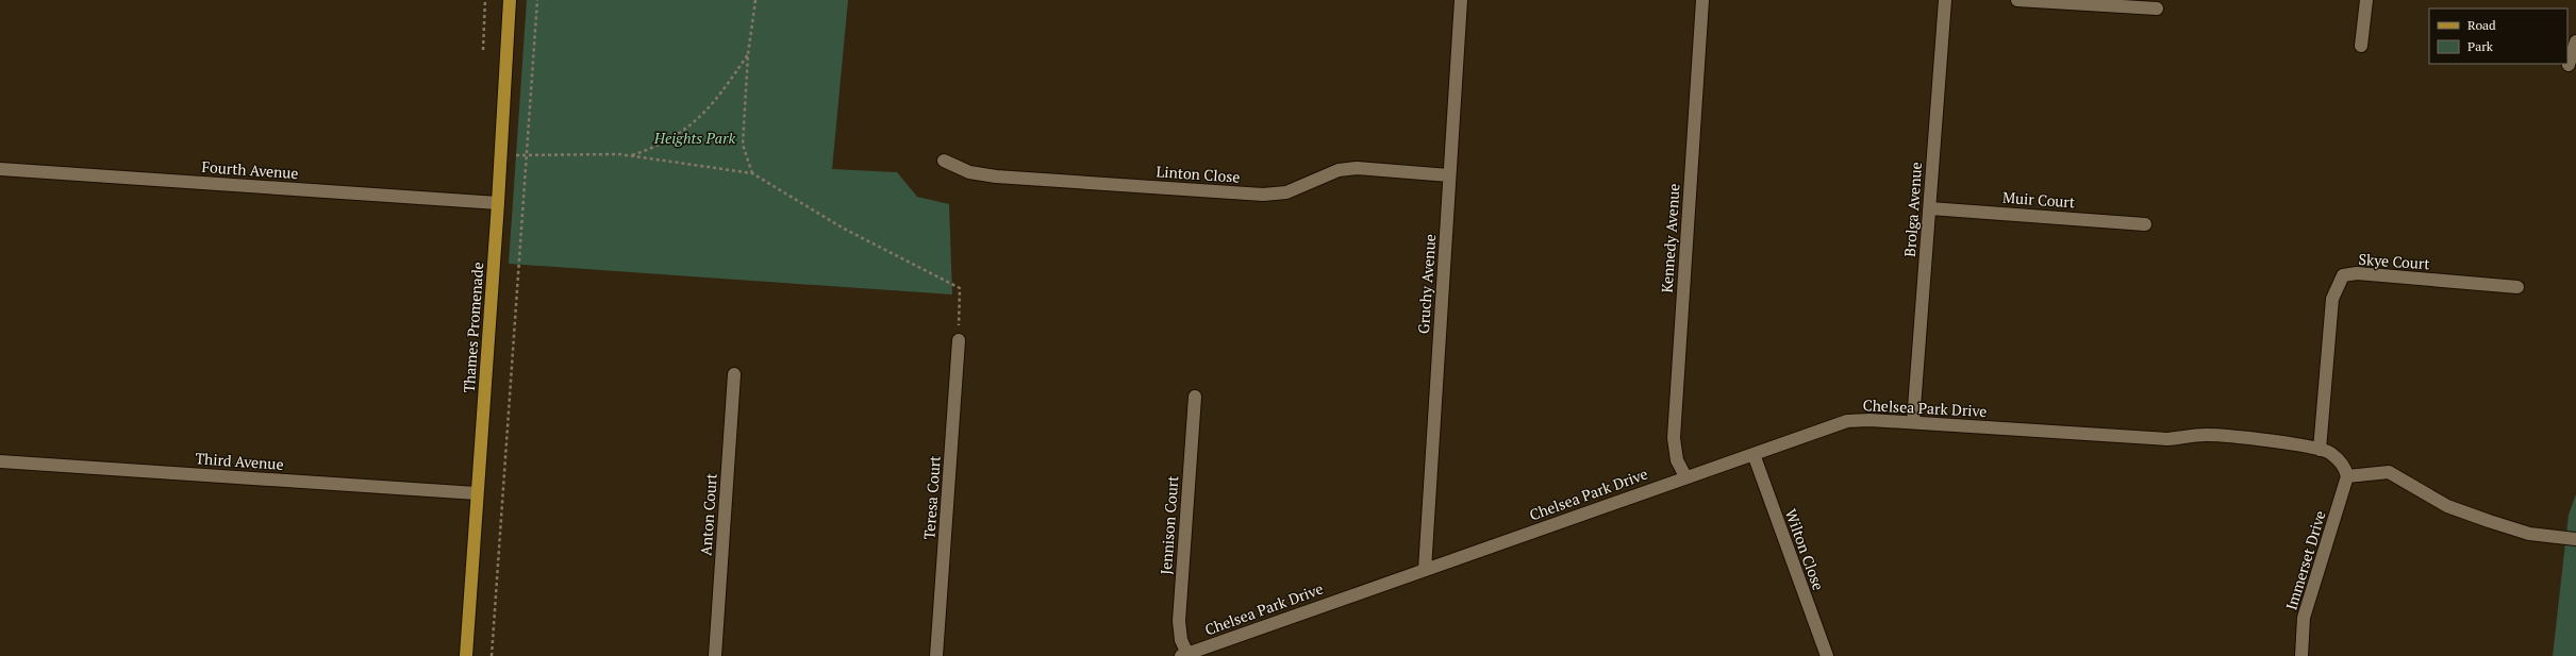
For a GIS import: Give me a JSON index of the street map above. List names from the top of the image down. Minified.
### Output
{"streets":{"main road":["Thames Promenade"],"street":["Fourth Avenue","Linton Close","Muir Court","Brolga Avenue","Kennedy Avenue","Skye Court","Gruchy Avenue","Chelsea Park Drive","Third Avenue","Teresa Court","Anton Court","Jennison Court","Wilton Close","Immerset Drive"]},"crossings":[["Fourth Avenue","Thames Promenade"],["Linton Close","Gruchy Avenue"],["Muir Court","Brolga Avenue"],["Brolga Avenue","Chelsea Park Drive"],["Kennedy Avenue","Chelsea Park Drive"],["Skye Court","Chelsea Park Drive"],["Gruchy Avenue","Chelsea Park Drive"],["Thames Promenade","Third Avenue"],["Chelsea Park Drive","Jennison Court"],["Chelsea Park Drive","Wilton Close"],["Chelsea Park Drive","Immerset Drive"]],"parks":["Heights Park"],"legend":["Road","Park"]}
